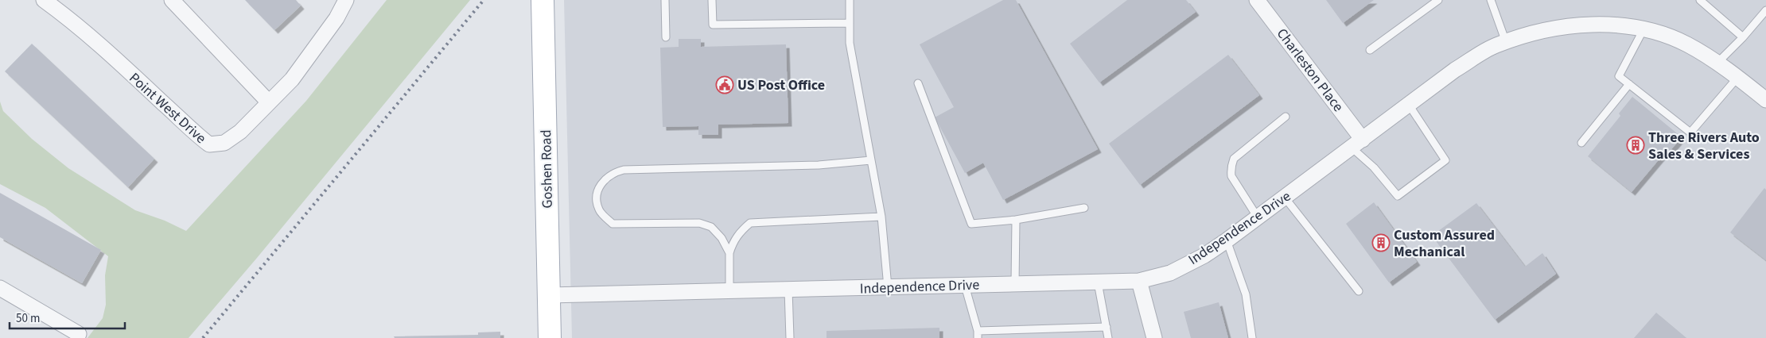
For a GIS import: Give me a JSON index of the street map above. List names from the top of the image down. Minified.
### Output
{"streets":{"main road":["Goshen Road"],"street":["Charleston Place","Point West Drive","Independence Drive"]},"crossings":[["Charleston Place","Independence Drive"],["Goshen Road","Independence Drive"]],"places":{"public building":["US Post Office"],"building":["Three Rivers Auto Sales & Services","Custom Assured Mechanical"]},"scale_bar":"50 m"}
